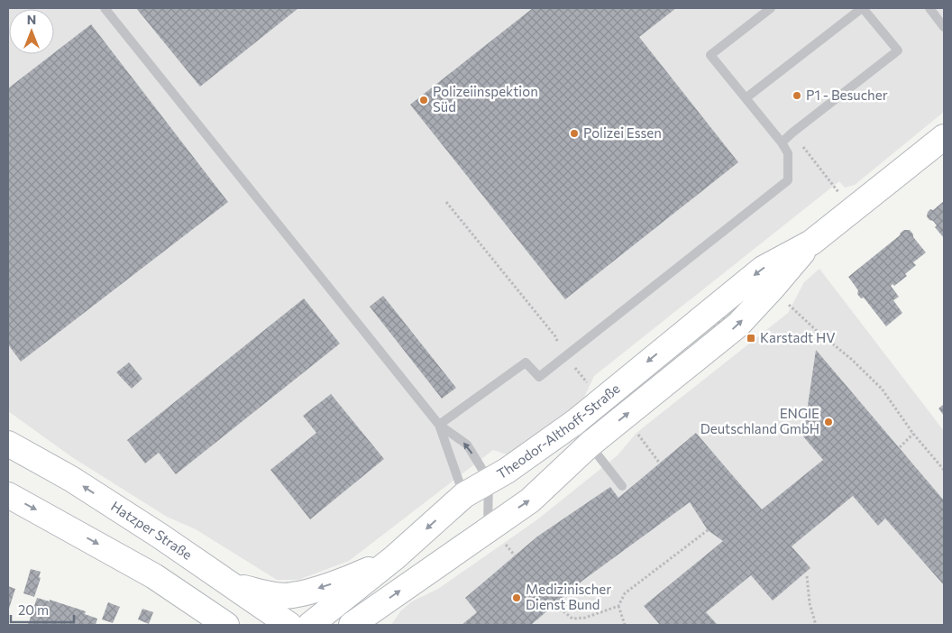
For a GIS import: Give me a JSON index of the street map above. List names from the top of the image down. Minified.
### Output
{"streets":{"street":["Theodor-Althoff-Straße","Hatzper Straße"]},"places":{"other":["P1 - Besucher","Polizeiinspektion Süd","Polizei Essen","ENGIE Deutschland GmbH","Medizinischer Dienst Bund"],"transit":["Karstadt HV"]},"scale_bar":"20 m","north":"top"}
